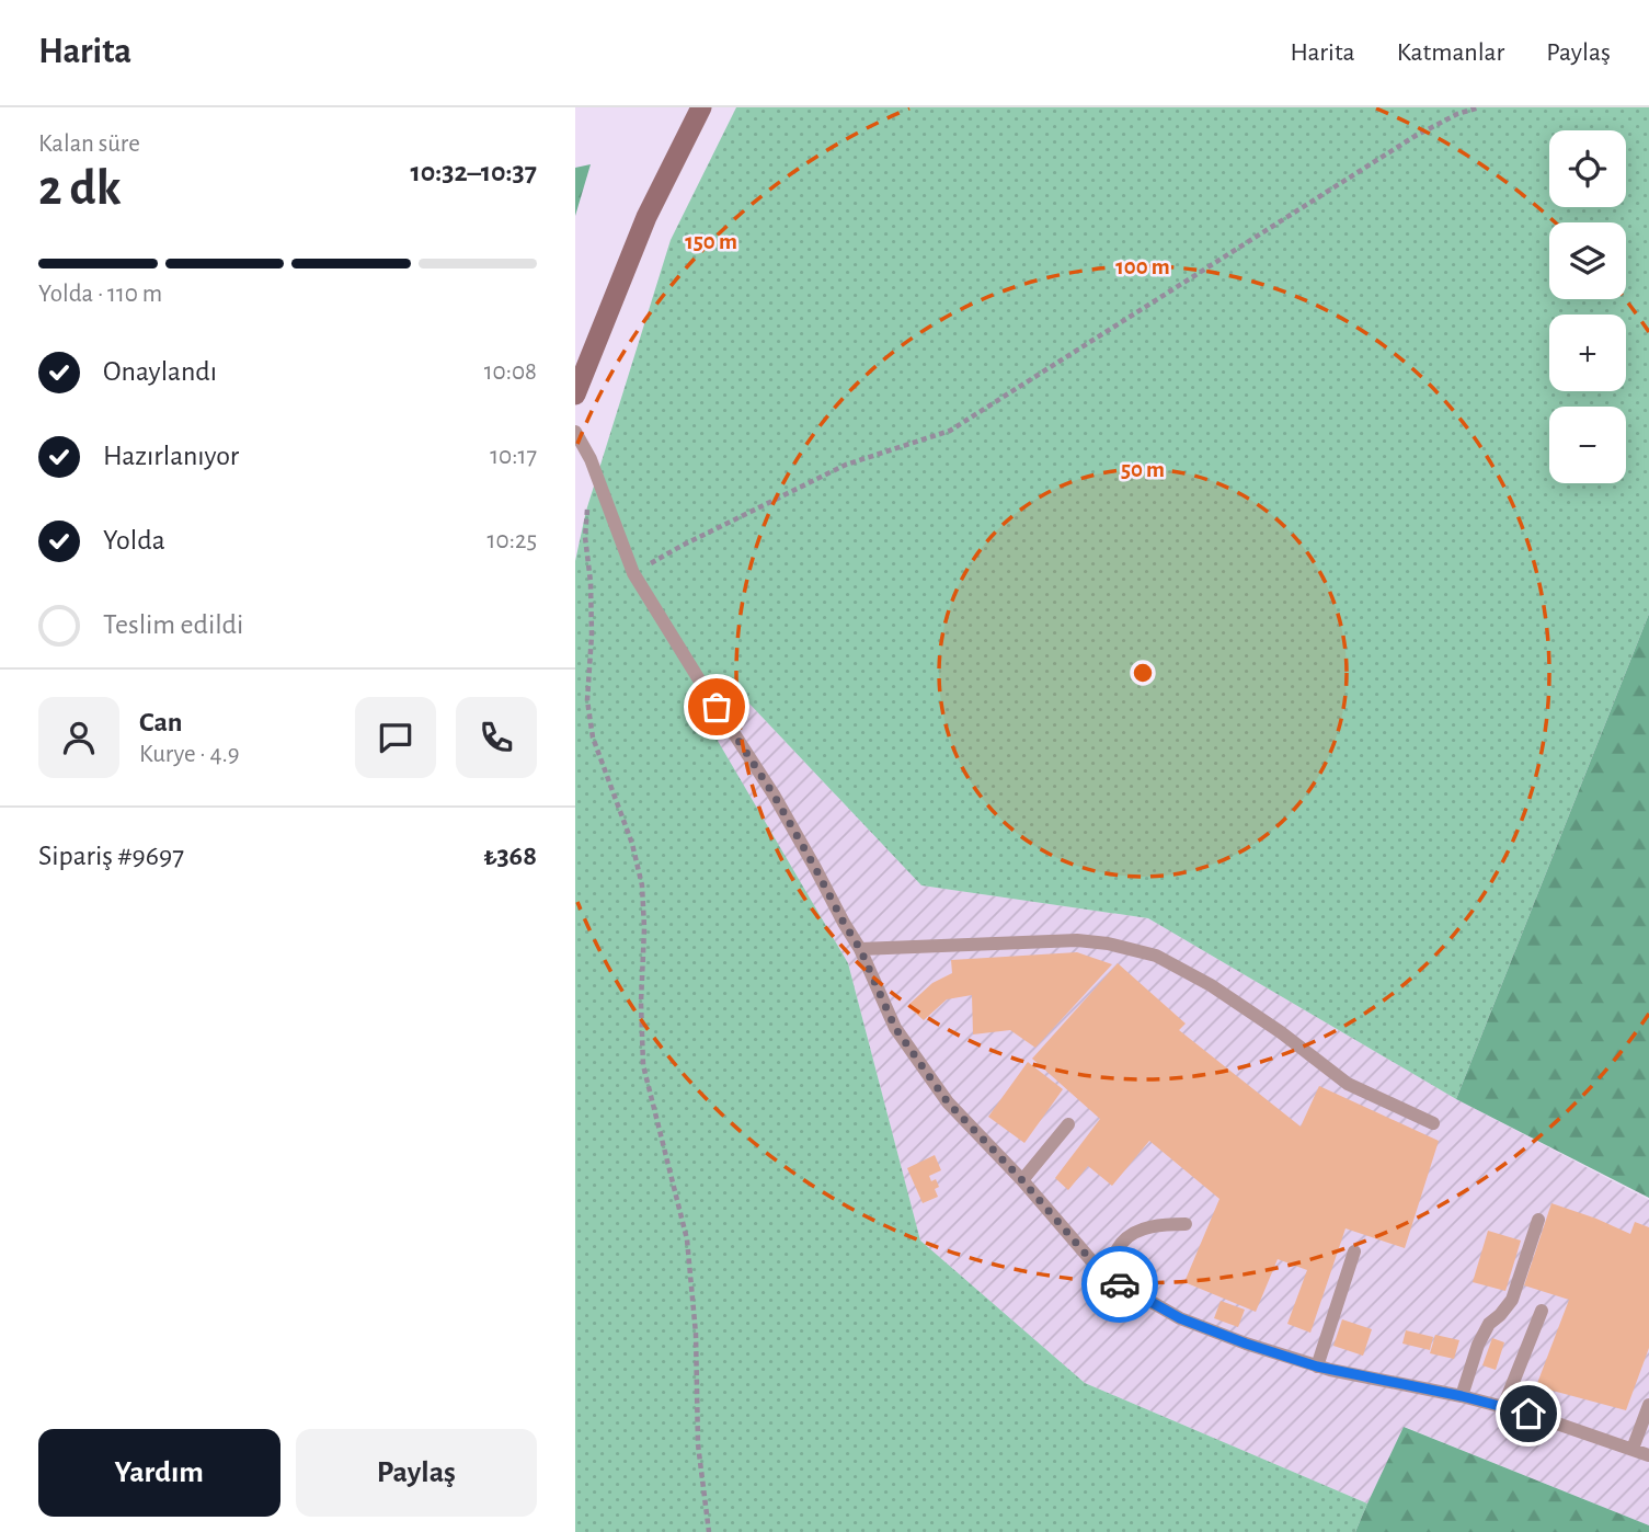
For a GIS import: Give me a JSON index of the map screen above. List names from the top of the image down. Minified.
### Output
{"page":{"header":"Harita","nav":["Harita","Katmanlar","Paylaş"],"heading":["2 dk","Kalan süre","10:32–10:37"],"panel":["Can","Kurye · 4.9","Sipariş #9697","₺368"],"map_buttons":["+","−"],"bar":"Yolda · 110 m","list":[["Onaylandı","10:08"],["Hazırlanıyor","10:17"],["Yolda","10:25"],"Teslim edildi"],"buttons":["Yardım","Paylaş"]},"rings":["150 m","100 m","50 m"]}
